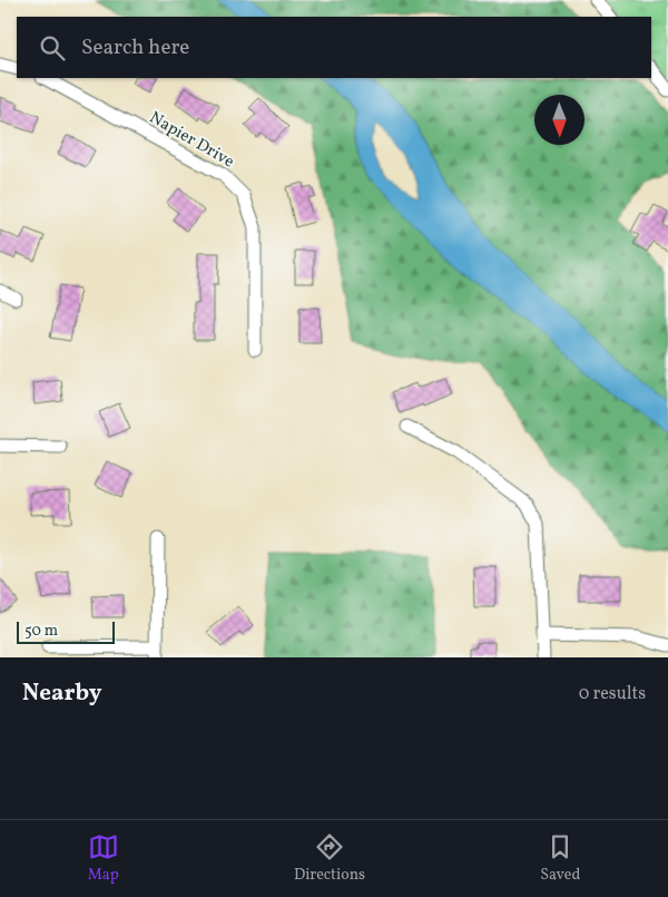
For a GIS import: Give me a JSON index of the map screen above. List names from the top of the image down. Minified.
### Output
{"streets":{"street":["Napier Drive"]},"scale_bar":"50 m","north":"bottom","page":{"search":"Search here","scale":"50 m","heading":["Nearby","0 results"],"nav":["Map","Directions","Saved"]}}
